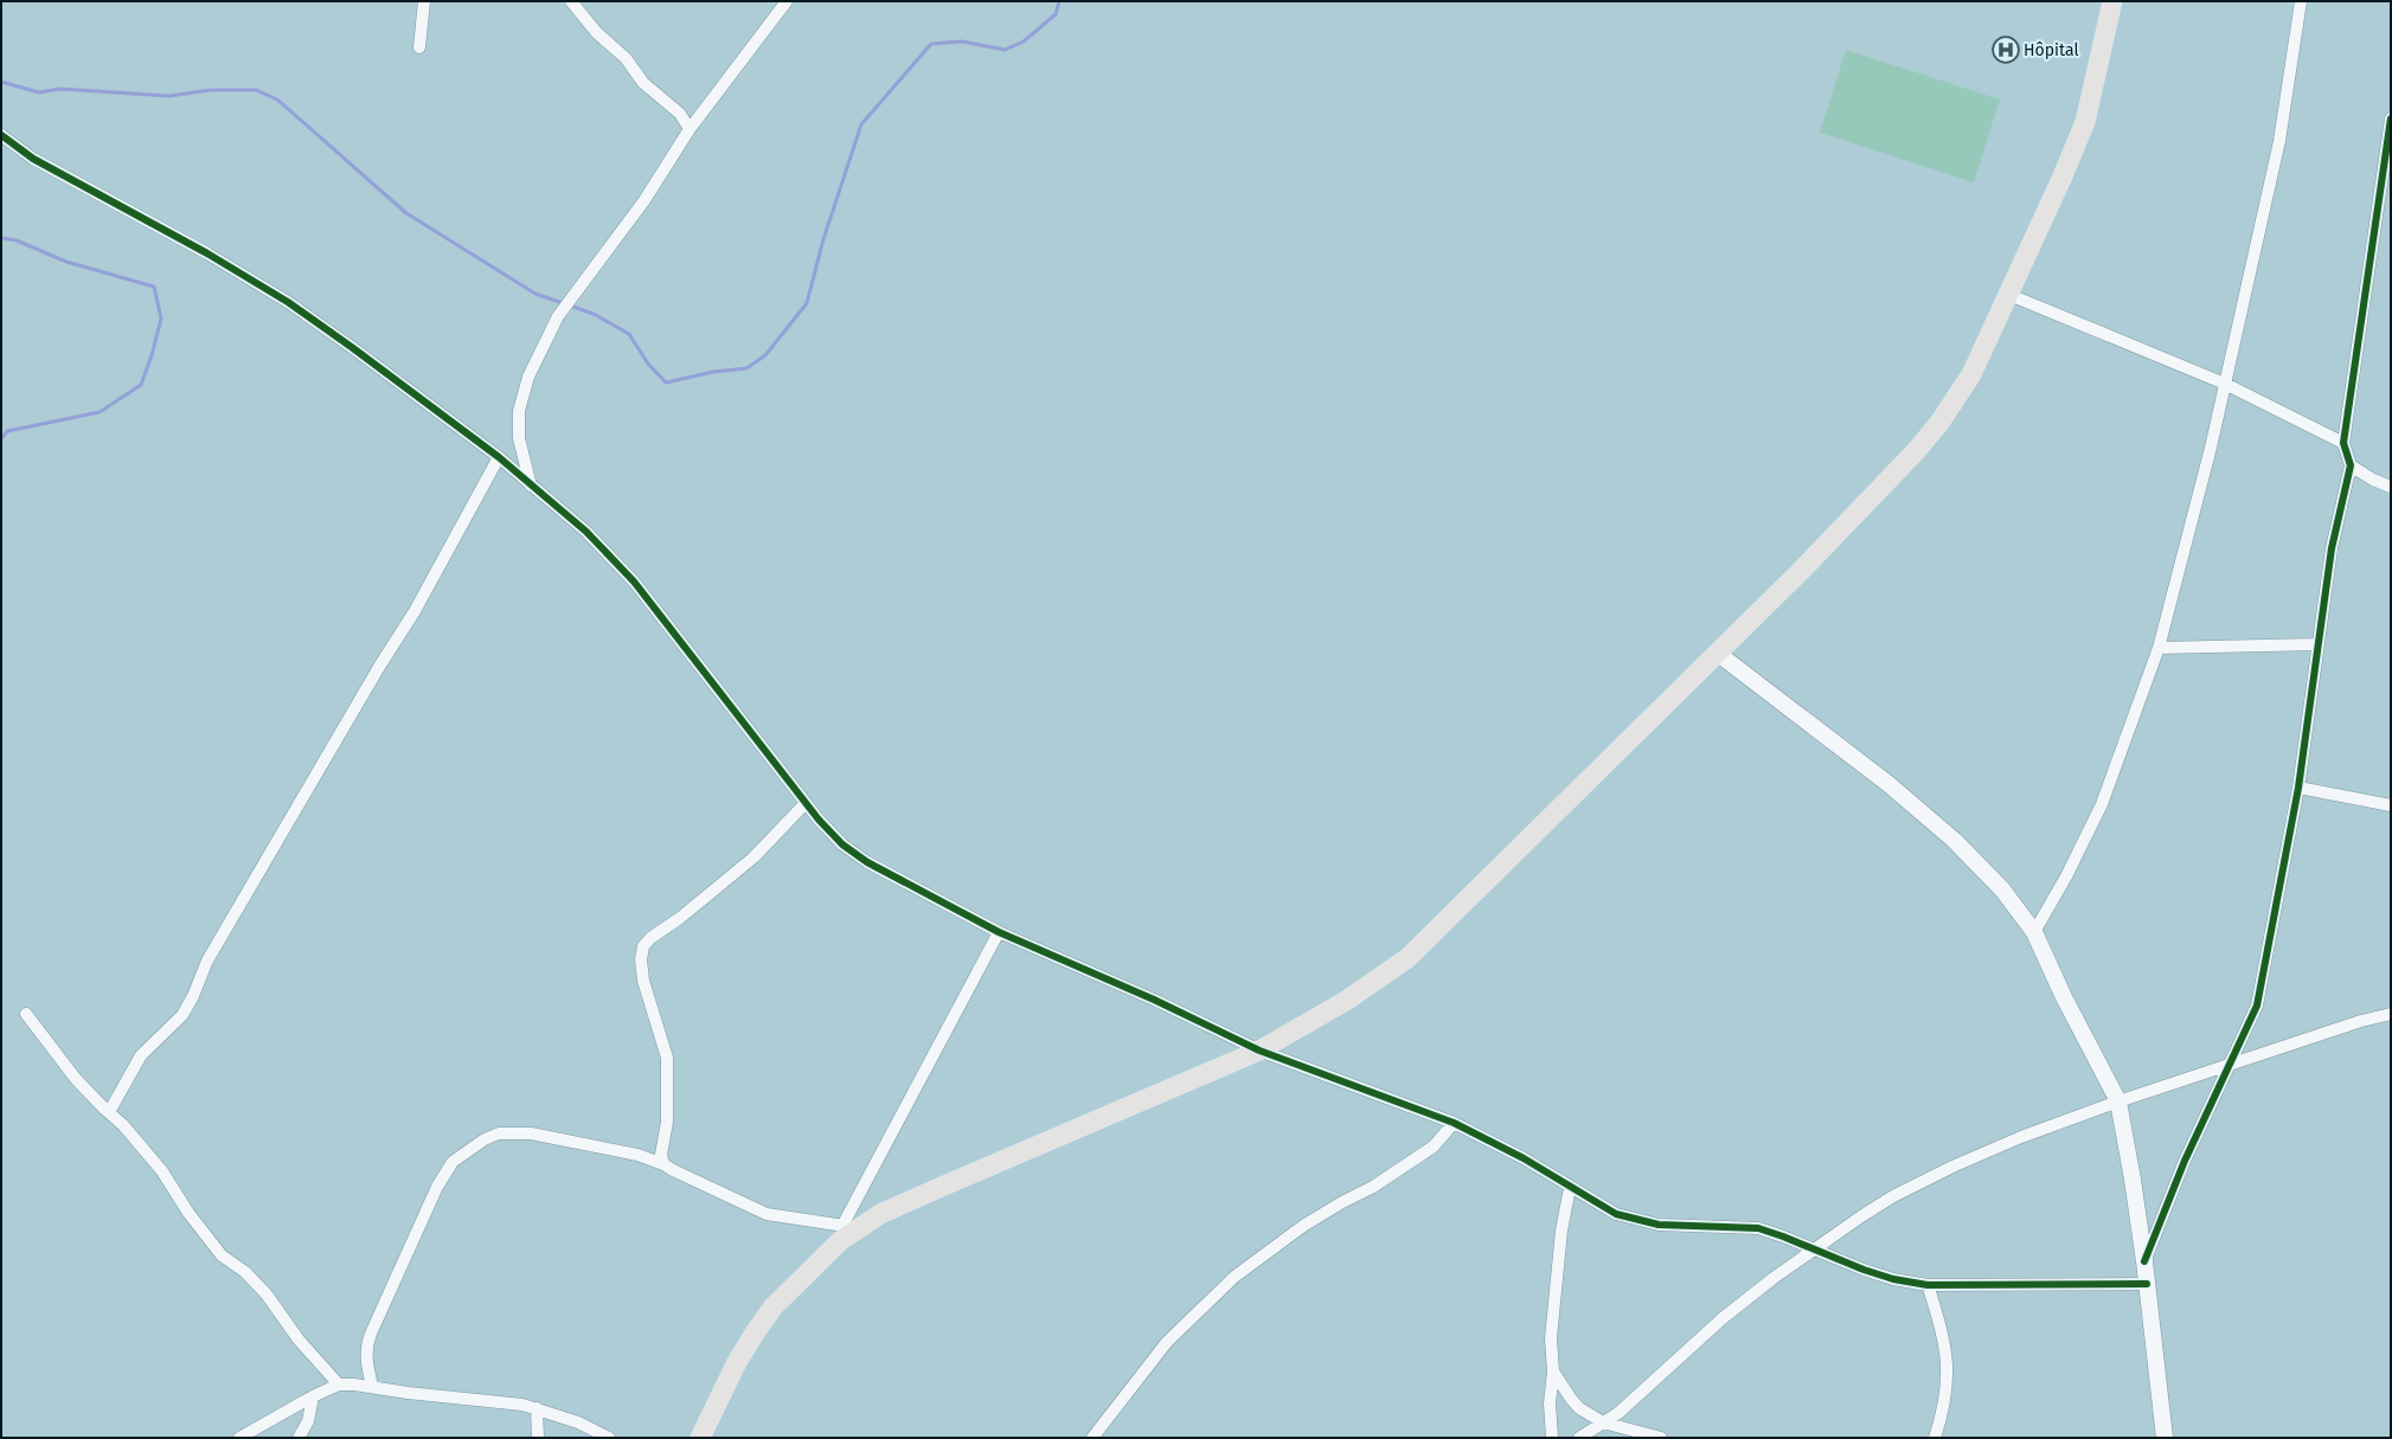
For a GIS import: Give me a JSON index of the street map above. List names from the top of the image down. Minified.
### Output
{"places":{"hospital":["Hôpital"]}}
